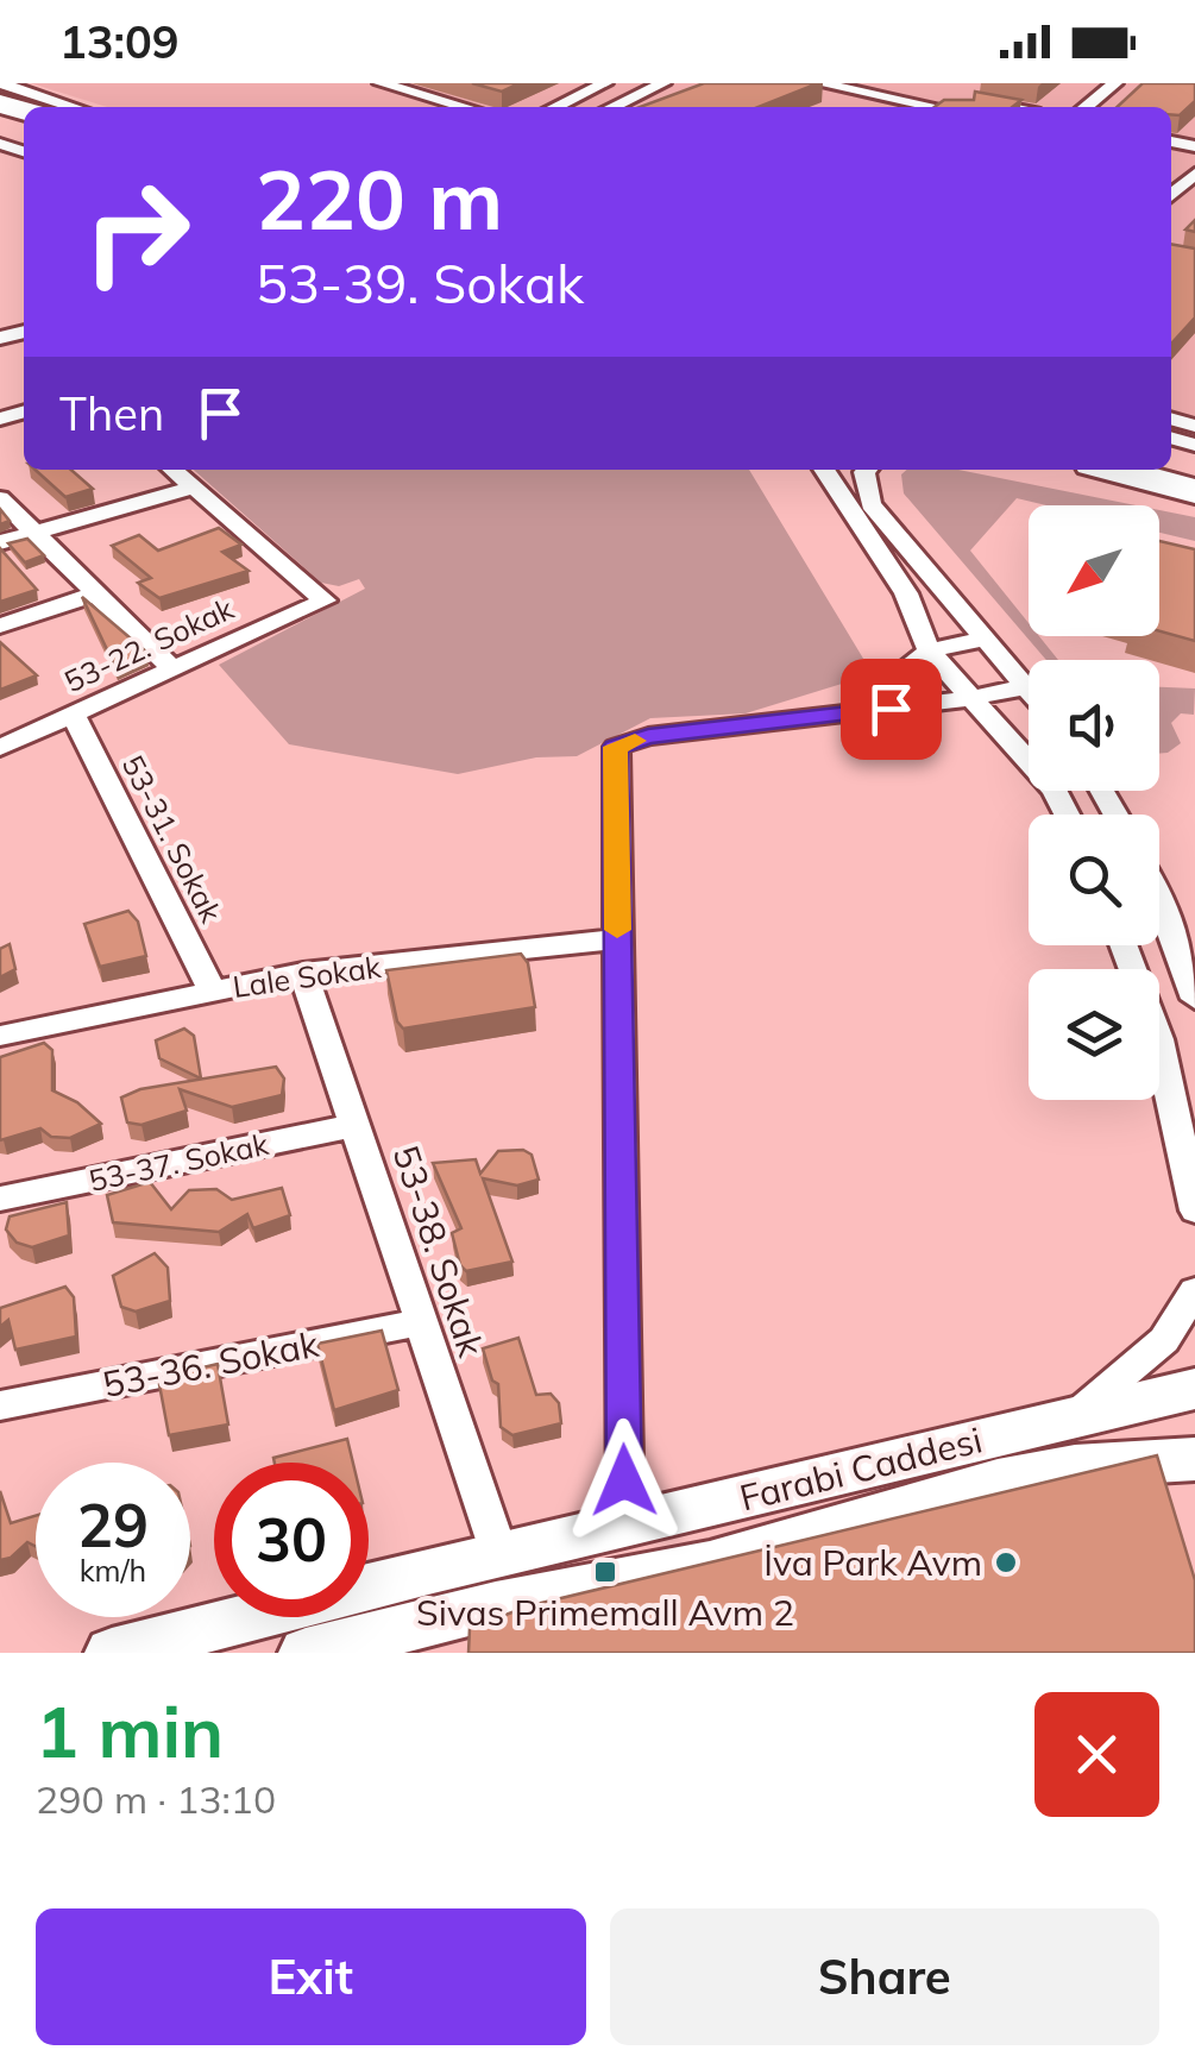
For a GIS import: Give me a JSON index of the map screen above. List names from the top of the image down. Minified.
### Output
{"streets":{"street":["53-22. Sokak","53-31. Sokak","Lale Sokak","53-37. Sokak","53-38. Sokak","53-36. Sokak","Farabi Caddesi"]},"crossings":[["53-22. Sokak","53-31. Sokak"],["53-31. Sokak","Lale Sokak"],["Lale Sokak","53-38. Sokak"],["53-37. Sokak","53-38. Sokak"],["53-38. Sokak","53-36. Sokak"],["53-38. Sokak","Farabi Caddesi"]],"places":{"other":["İva Park Avm"],"transit":["Sivas Primemall Avm 2"]},"north":"bottom left","page":{"status":"13:09","turn":["220 m","53-39. Sokak"],"then":"Then","speed":"29 km/h","limit":"30","heading":["1 min","290 m · 13:10"],"buttons":["Exit","Share"]}}
